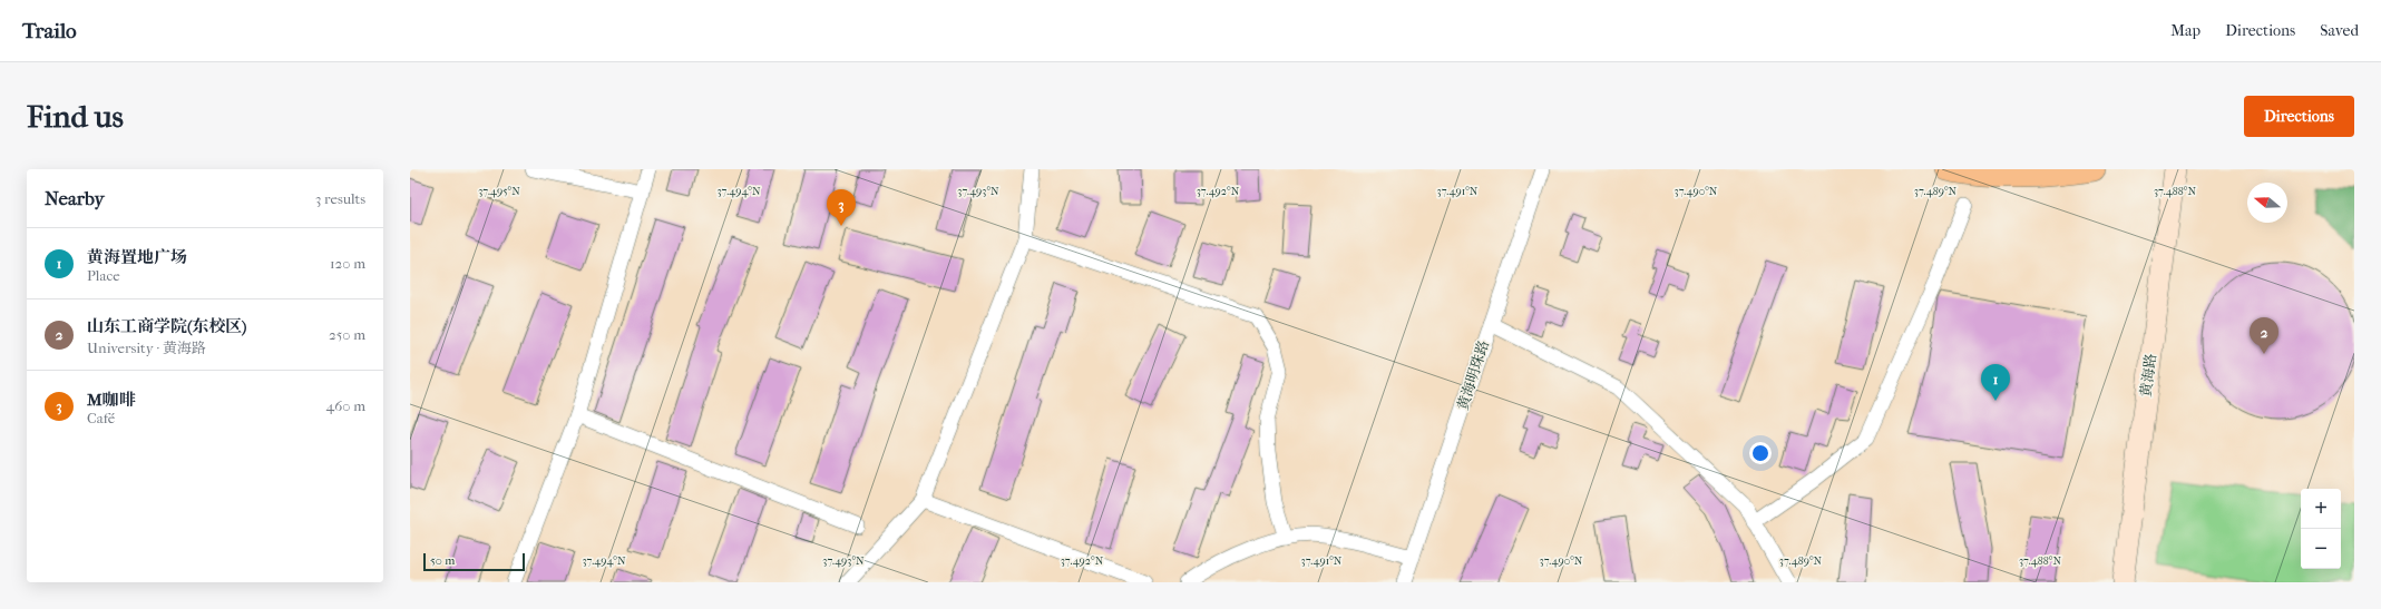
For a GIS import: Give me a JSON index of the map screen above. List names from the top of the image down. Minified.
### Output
{"streets":{"main road":["黄海路"],"street":["黄海明珠路"]},"scale_bar":"50 m","north":"left","page":{"header":"Trailo","nav":["Map","Directions","Saved"],"buttons":"Directions","title":"Find us","heading":["Nearby","3 results"],"pins":["3","2","1"],"list":[{"mark":"1","name":"黄海置地广场","note":"Place","value":"120 m"},{"mark":"2","name":"山东工商学院(东校区)","note":"University · 黄海路","value":"250 m"},{"mark":"3","name":"M咖啡","note":"Café","value":"460 m"}],"map_buttons":["+","−"],"scale":"50 m"},"coordinates":["37.495°N","37.494°N","37.493°N","37.492°N","37.491°N","37.490°N","37.489°N","37.488°N"]}
